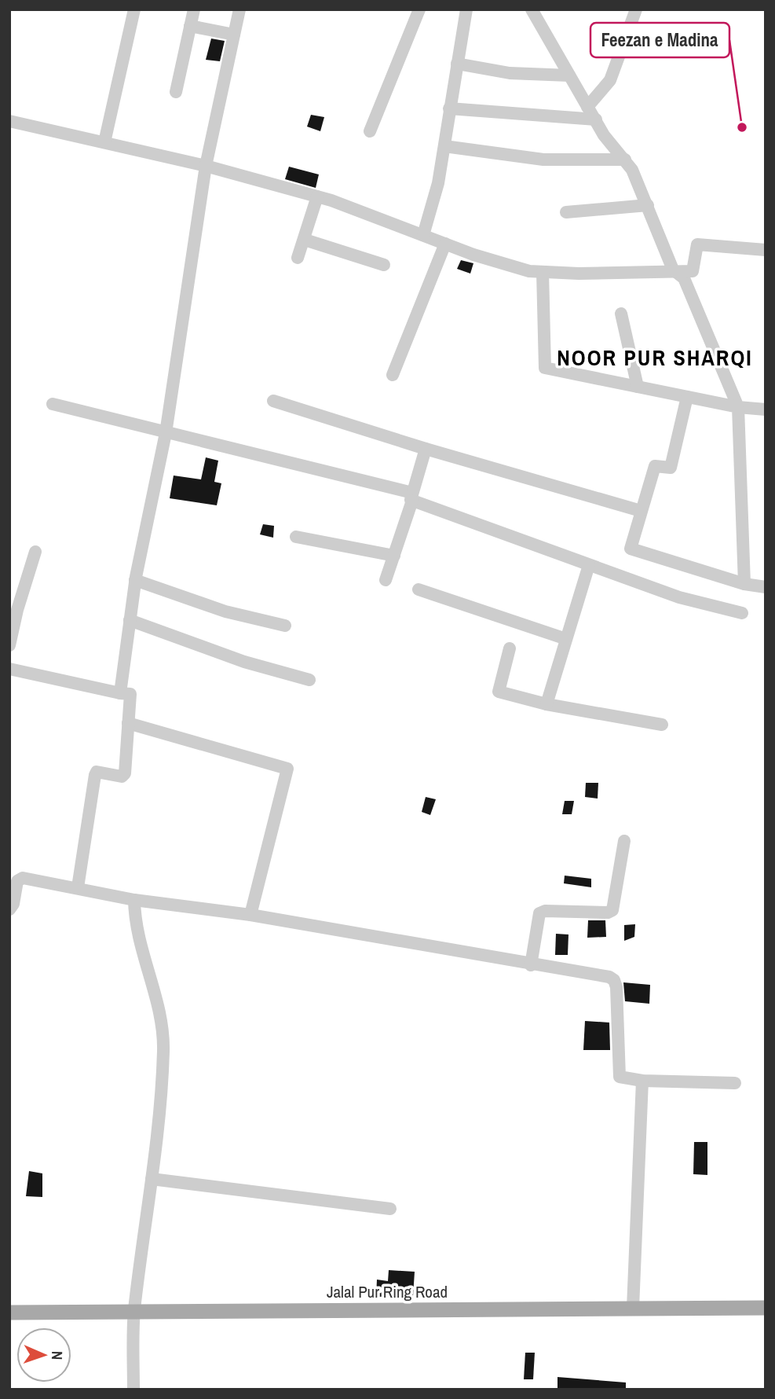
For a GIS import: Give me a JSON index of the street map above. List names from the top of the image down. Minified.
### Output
{"streets":{"main road":["Jalal Pur Ring Road"]},"districts":["NOOR PUR SHARQI"],"places":["Feezan e Madina"],"north":"right"}
